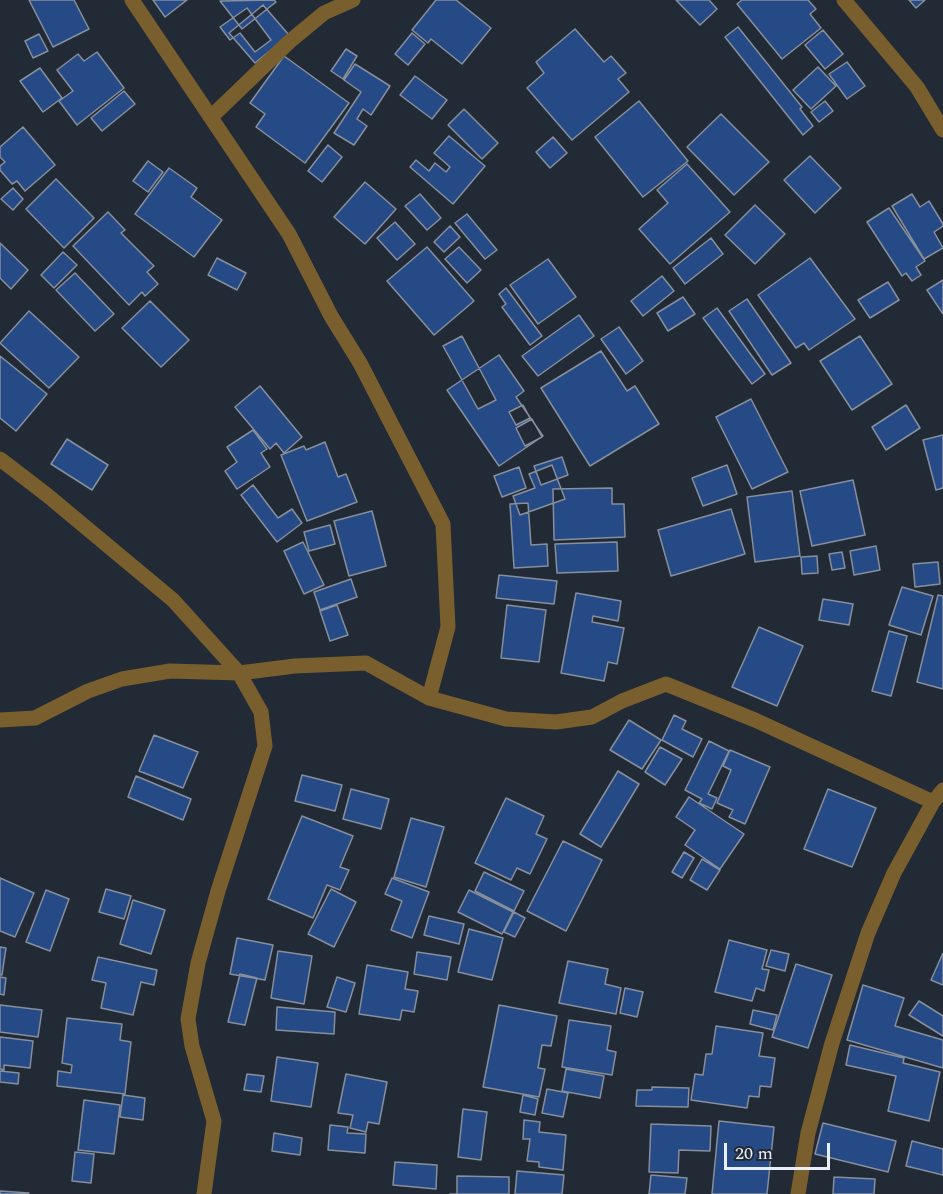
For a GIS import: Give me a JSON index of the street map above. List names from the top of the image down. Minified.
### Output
{"scale_bar":"20 m"}
